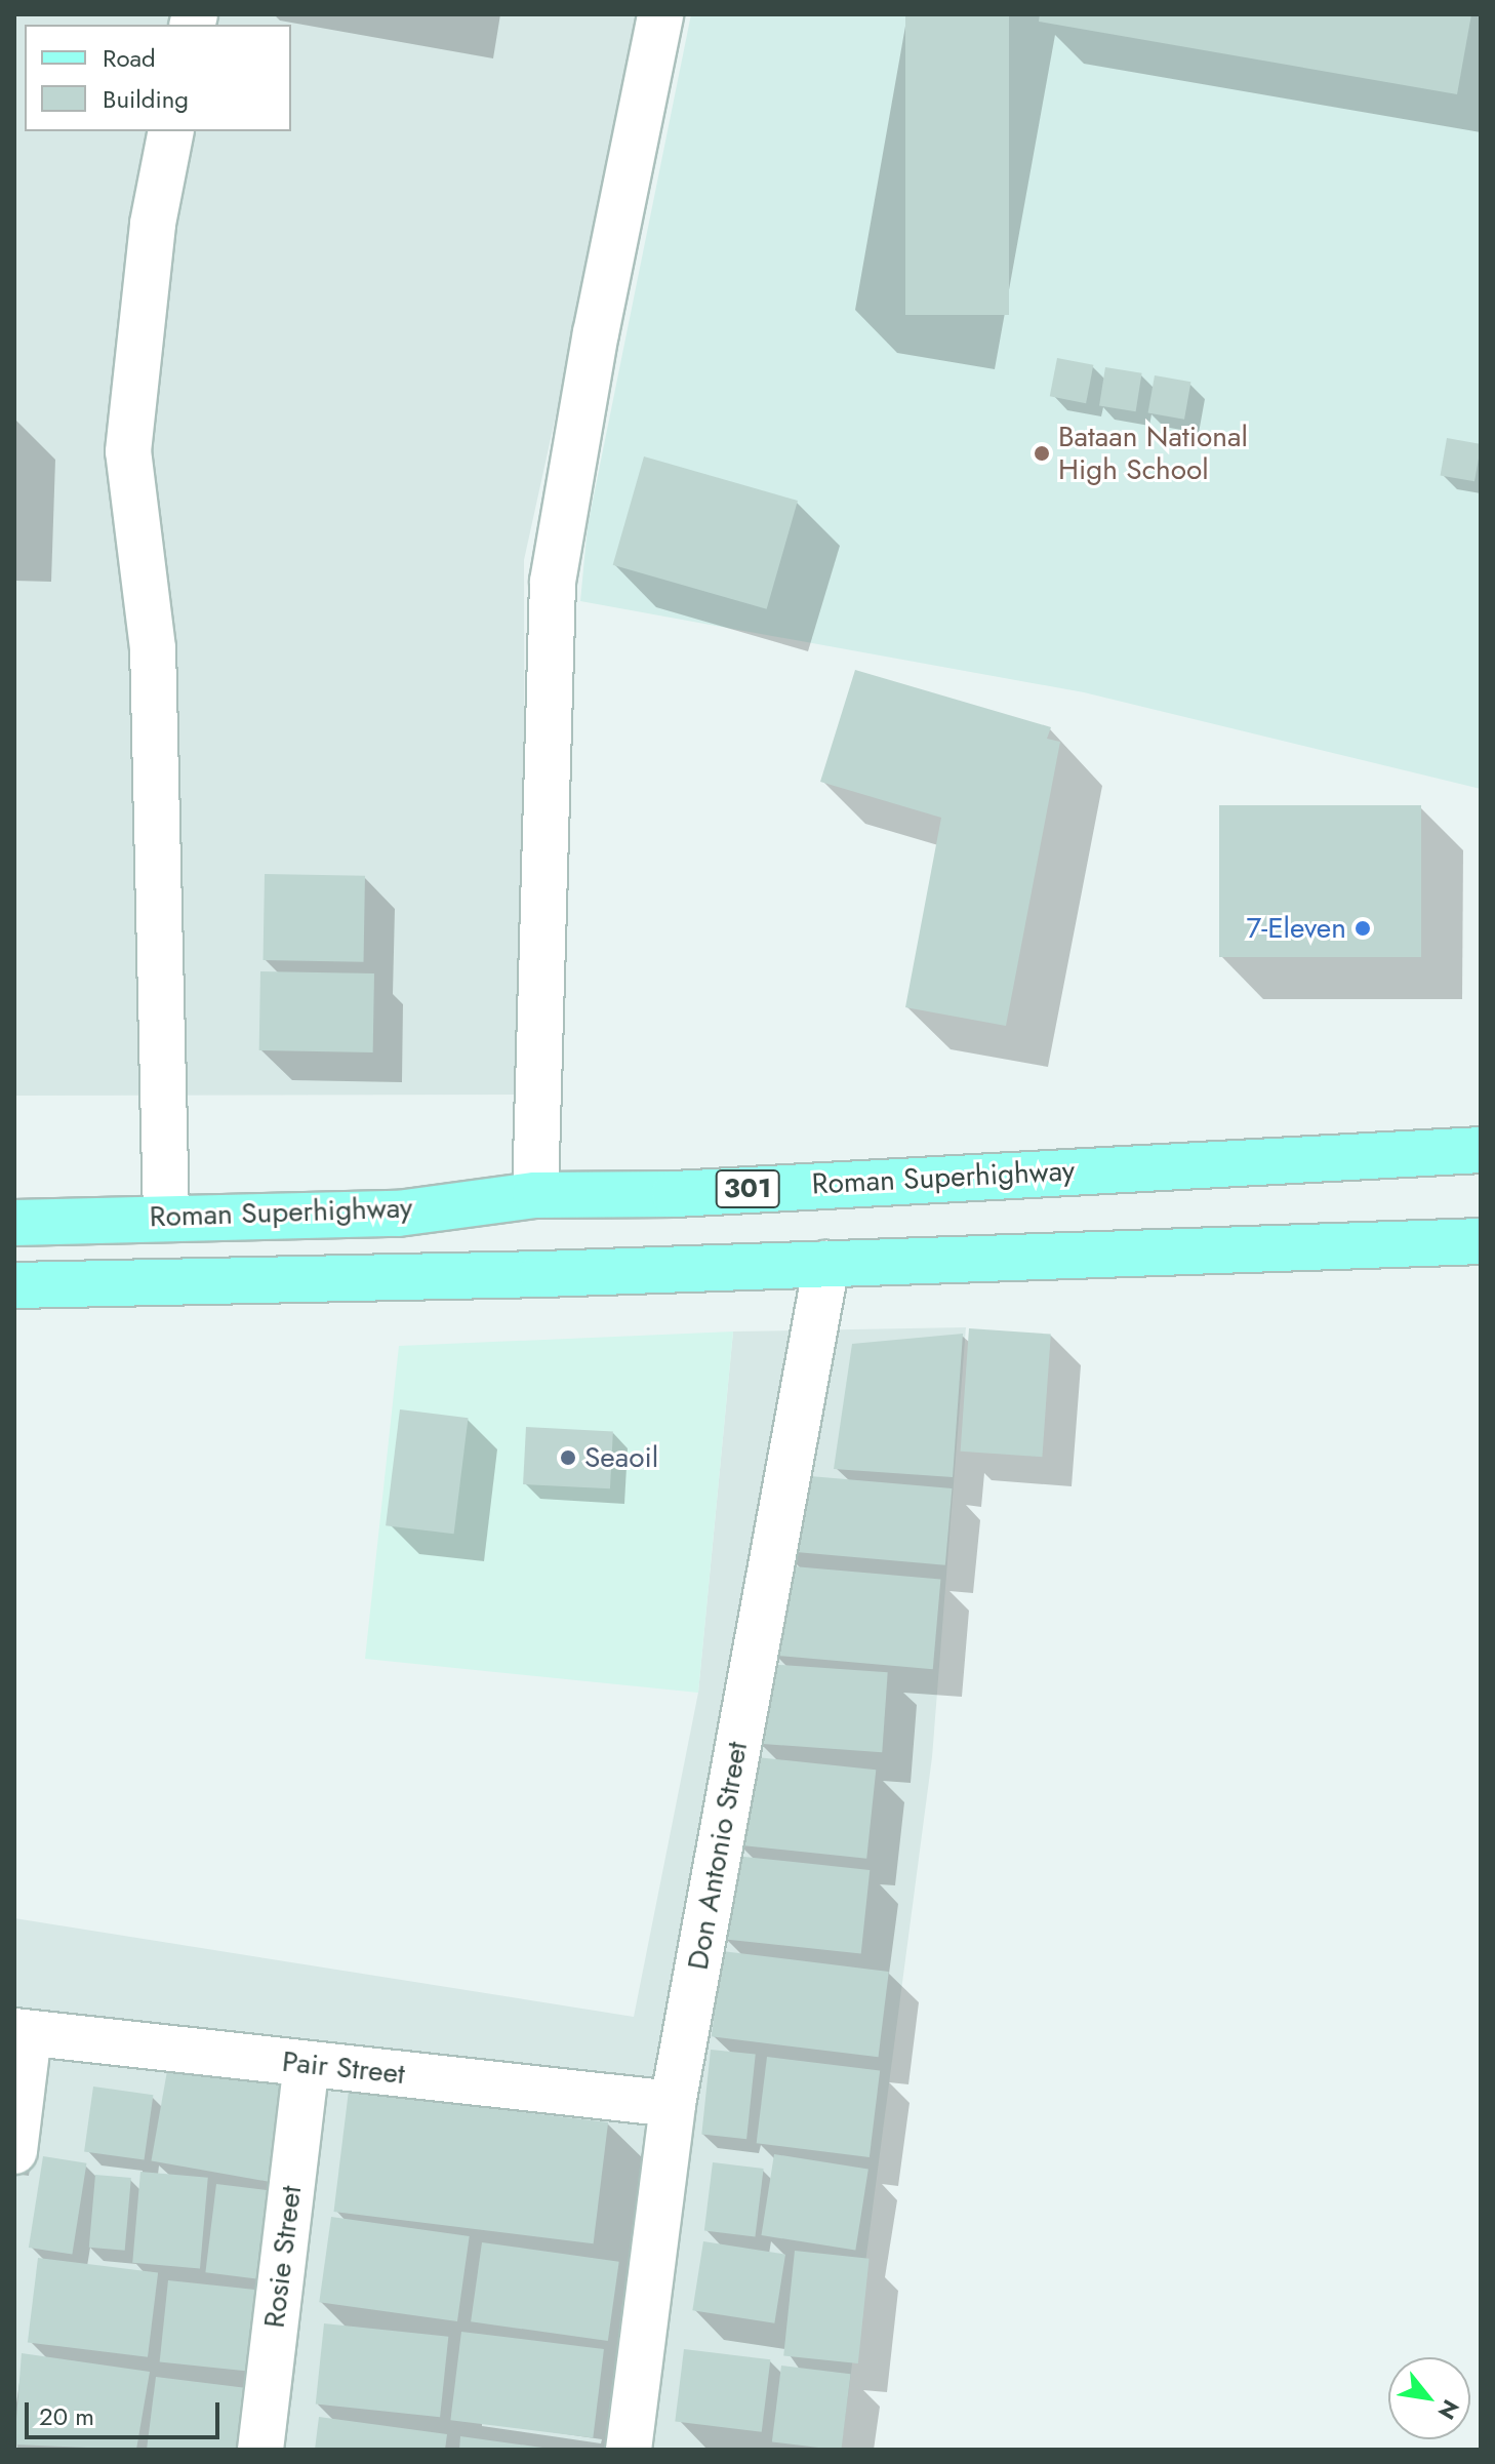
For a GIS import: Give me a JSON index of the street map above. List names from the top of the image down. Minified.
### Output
{"streets":{"main road":["Roman Superhighway","301"],"street":["Don Antonio Street","Pair Street","Rosie Street"]},"crossings":[["Don Antonio Street","Pair Street"],["Pair Street","Rosie Street"]],"places":["Bataan National High School","7-Eleven","Seaoil"],"legend":["Road","Building"],"scale_bar":"20 m","north":"bottom right"}
